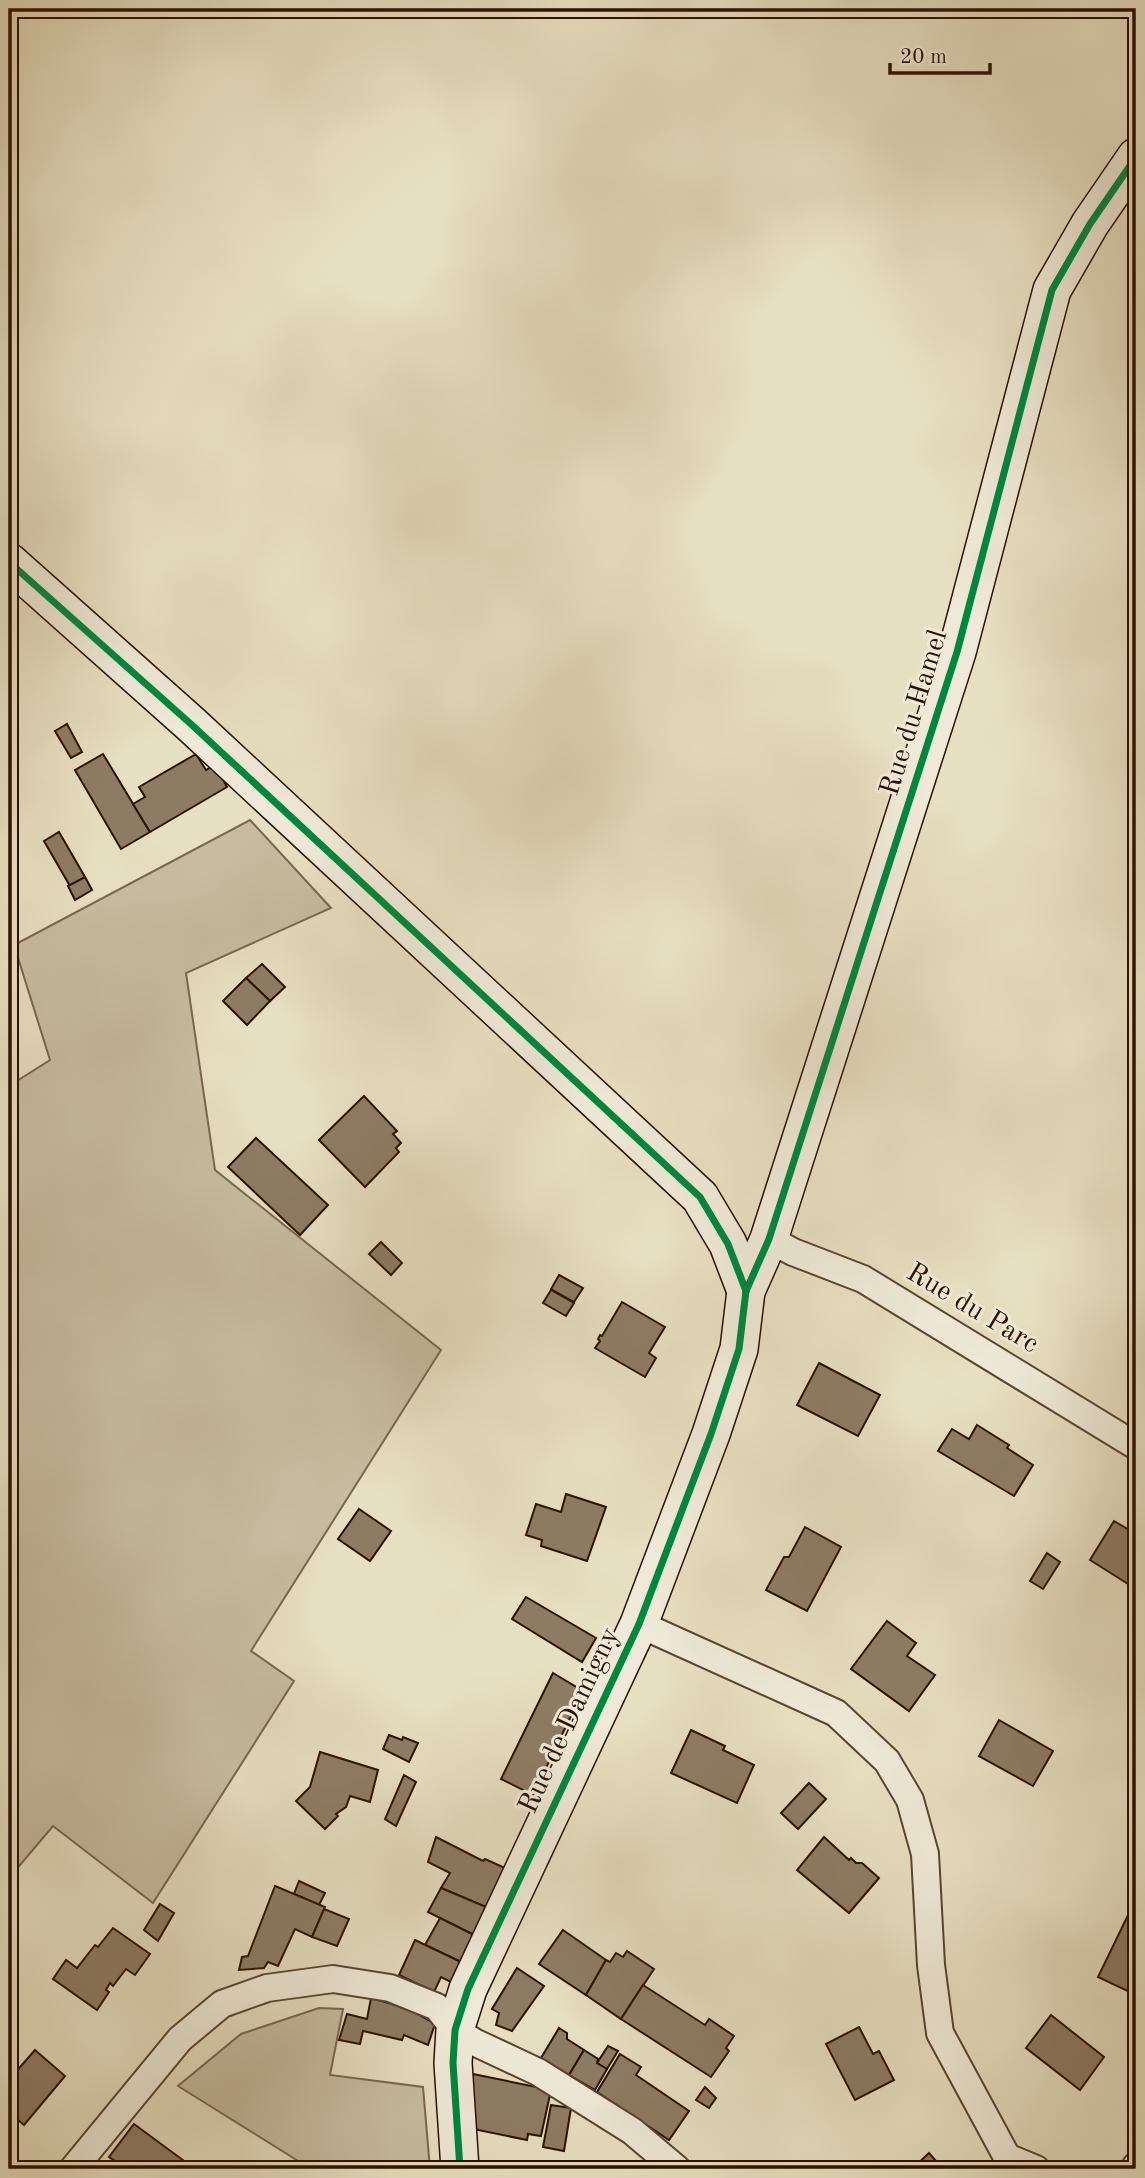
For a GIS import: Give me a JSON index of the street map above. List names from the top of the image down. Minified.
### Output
{"streets":{"street":["Rue du Hamel","Rue du Parc","Rue de Damigny"]},"crossings":[["Rue du Hamel","Rue du Parc"],["Rue du Hamel","Rue de Damigny"]],"scale_bar":"20 m"}
